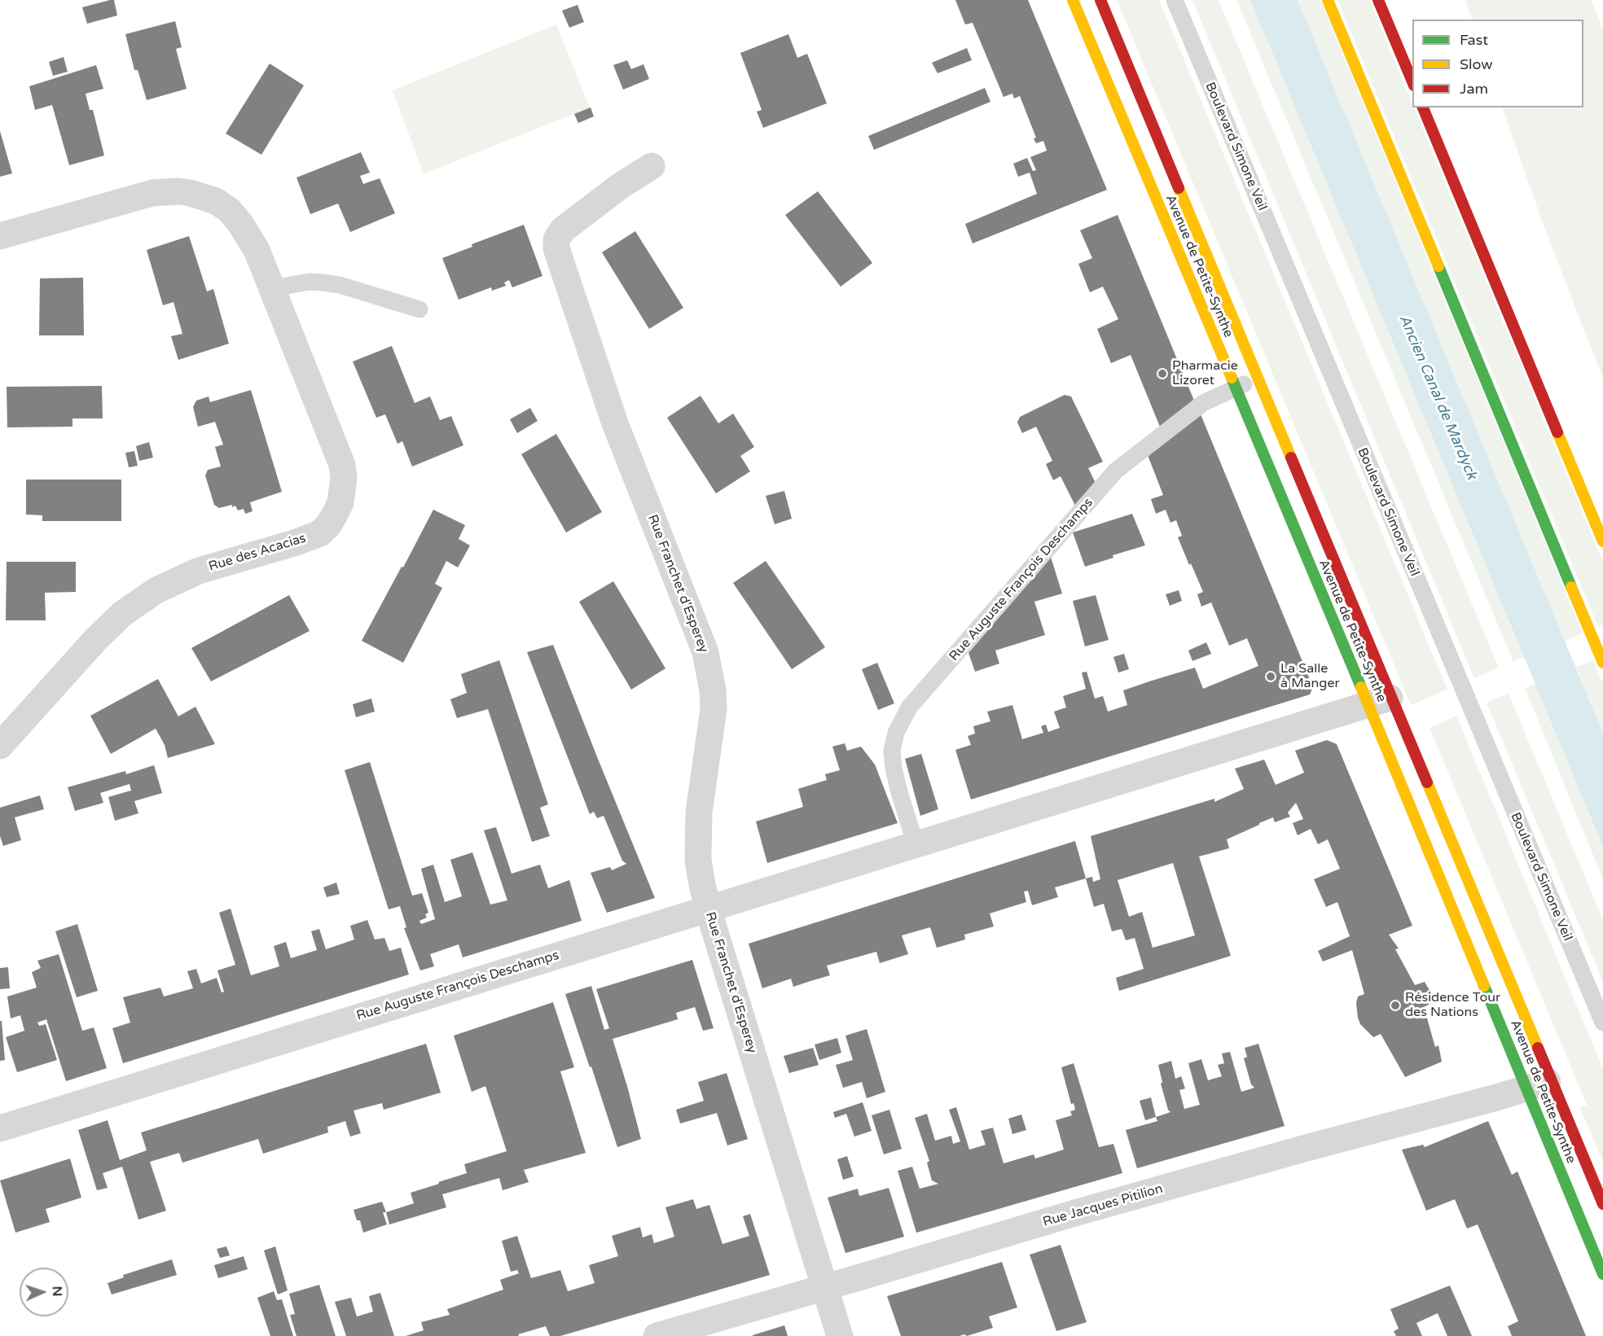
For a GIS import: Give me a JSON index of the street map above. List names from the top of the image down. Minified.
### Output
{"streets":{"main road":["Avenue de Petite-Synthe"],"street":["Rue des Acacias","Rue Auguste François Deschamps","Rue Franchet d'Esperey","Rue Jacques Pitilion"],"lane":["Boulevard Simone Veil"]},"crossings":[["Avenue de Petite-Synthe","Rue Auguste François Deschamps"],["Avenue de Petite-Synthe","Rue Jacques Pitilion"],["Rue Auguste François Deschamps","Rue Franchet d'Esperey"],["Rue Franchet d'Esperey","Rue Jacques Pitilion"]],"water":["Ancien Canal de Mardyck"],"places":["Pharmacie Lizoret","La Salle à Manger","Résidence Tour des Nations"],"legend":["Fast","Slow","Jam"],"north":"right"}
